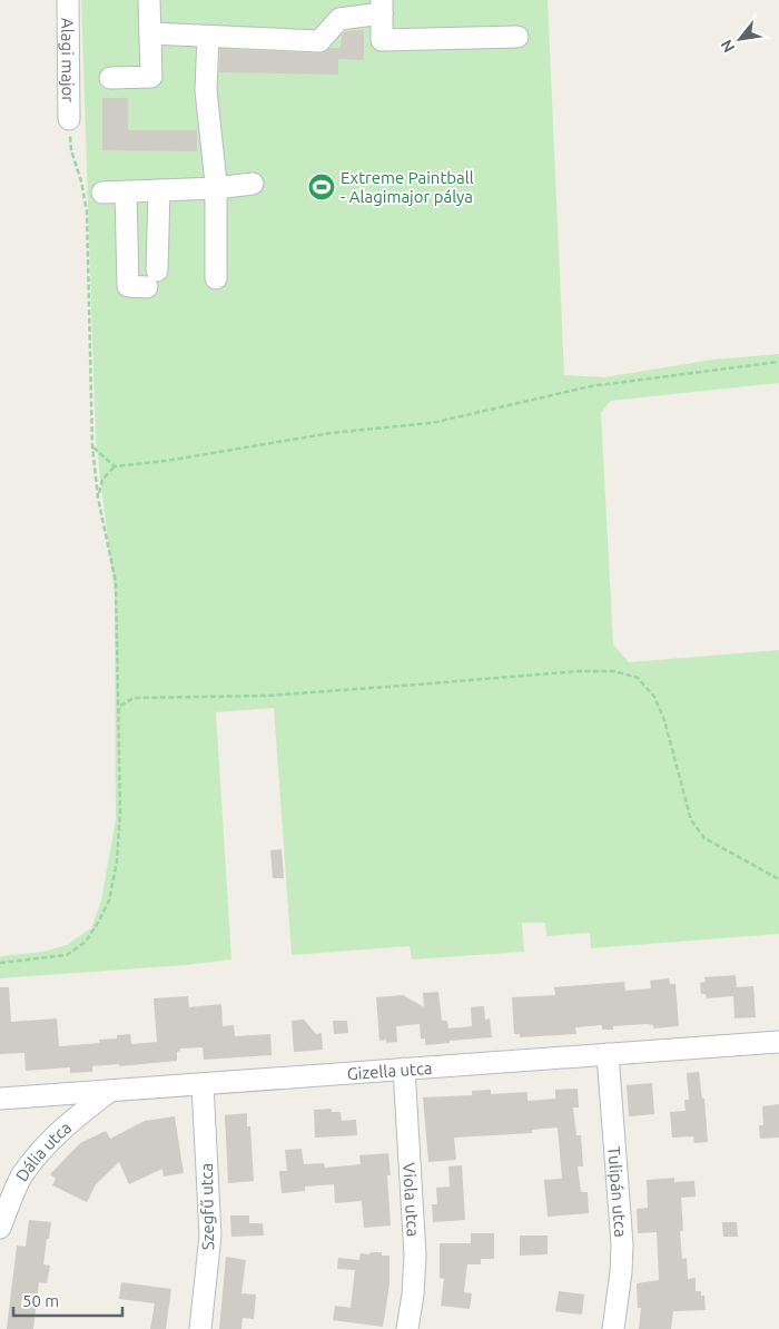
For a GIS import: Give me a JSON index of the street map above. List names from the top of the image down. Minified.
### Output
{"streets":{"street":["Alagi major","Gizella utca","Dália utca","Tulipán utca","Viola utca","Szegfű utca"]},"crossings":[["Gizella utca","Dália utca"],["Gizella utca","Tulipán utca"],["Gizella utca","Viola utca"],["Gizella utca","Szegfű utca"]],"places":{"sports":["Extreme Paintball - Alagimajor pálya"]},"scale_bar":"50 m","north":"bottom left"}
